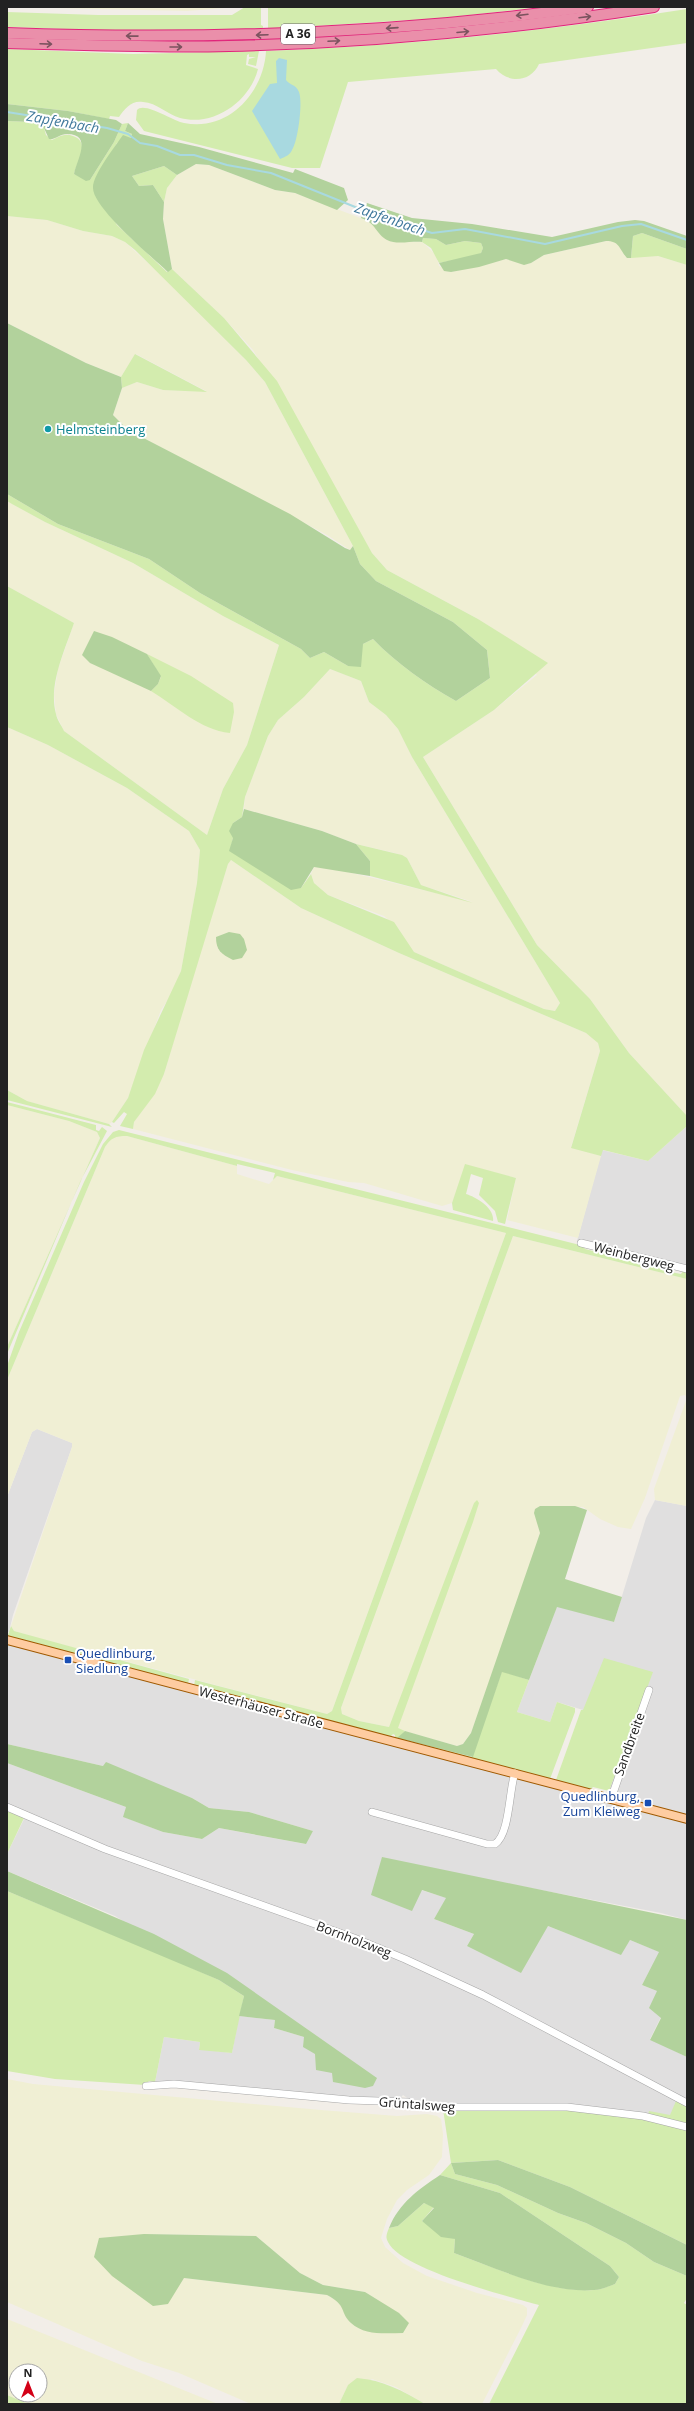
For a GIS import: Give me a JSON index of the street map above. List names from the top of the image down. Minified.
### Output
{"streets":{"highway":["A 36"],"main road":["Westerhäuser Straße"],"street":["Weinbergweg","Sandbreite","Bornholzweg","Grüntalsweg"]},"crossings":[["Westerhäuser Straße","Sandbreite"]],"water":["Zapfenbach"],"places":{"other":["Helmsteinberg"],"transit":["Quedlinburg, Siedlung","Quedlinburg, Zum Kleiweg"]},"north":"top"}
